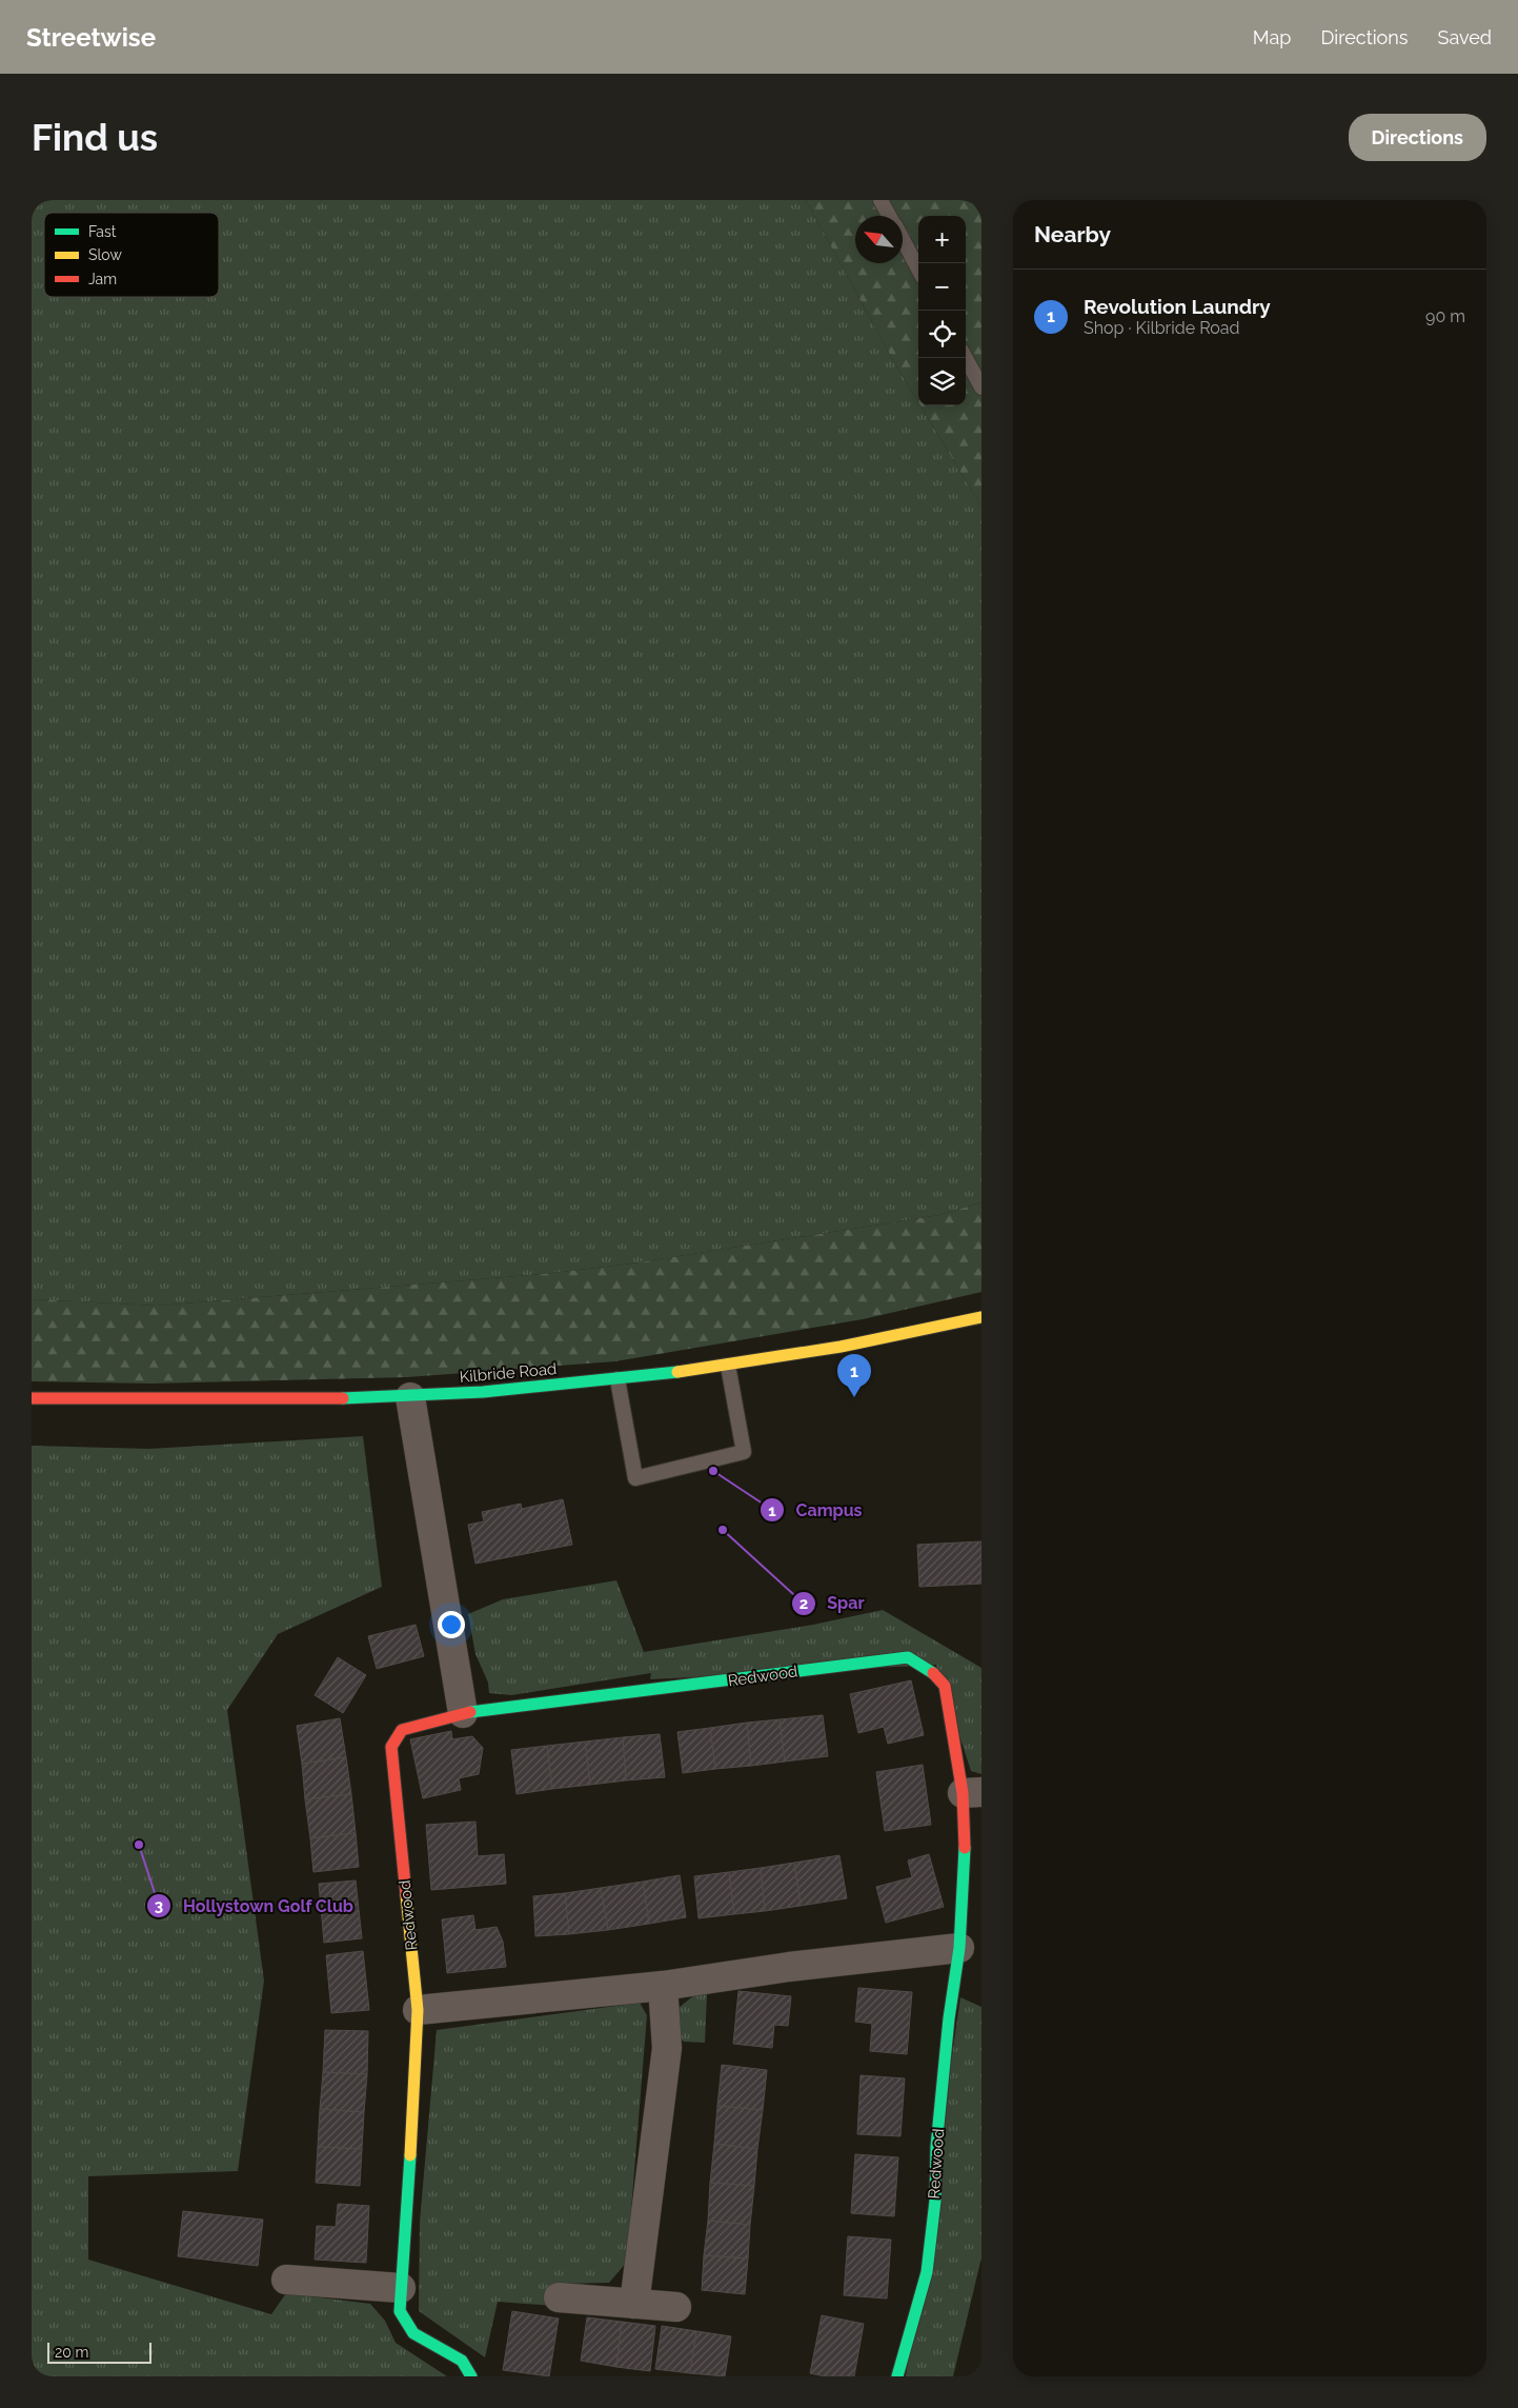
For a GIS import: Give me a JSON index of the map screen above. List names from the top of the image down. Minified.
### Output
{"streets":{"street":["Kilbride Road","Redwood"]},"places":["Campus","Spar","Hollystown Golf Club"],"legend":["Fast","Slow","Jam"],"scale_bar":"20 m","north":"top left","page":{"header":"Streetwise","nav":["Map","Directions","Saved"],"buttons":"Directions","title":"Find us","heading":"Nearby","map_buttons":["+","−"],"list":[{"mark":"1","name":"Revolution Laundry","note":"Shop · Kilbride Road","value":"90 m"}],"pins":"1","scale":"20 m"}}
